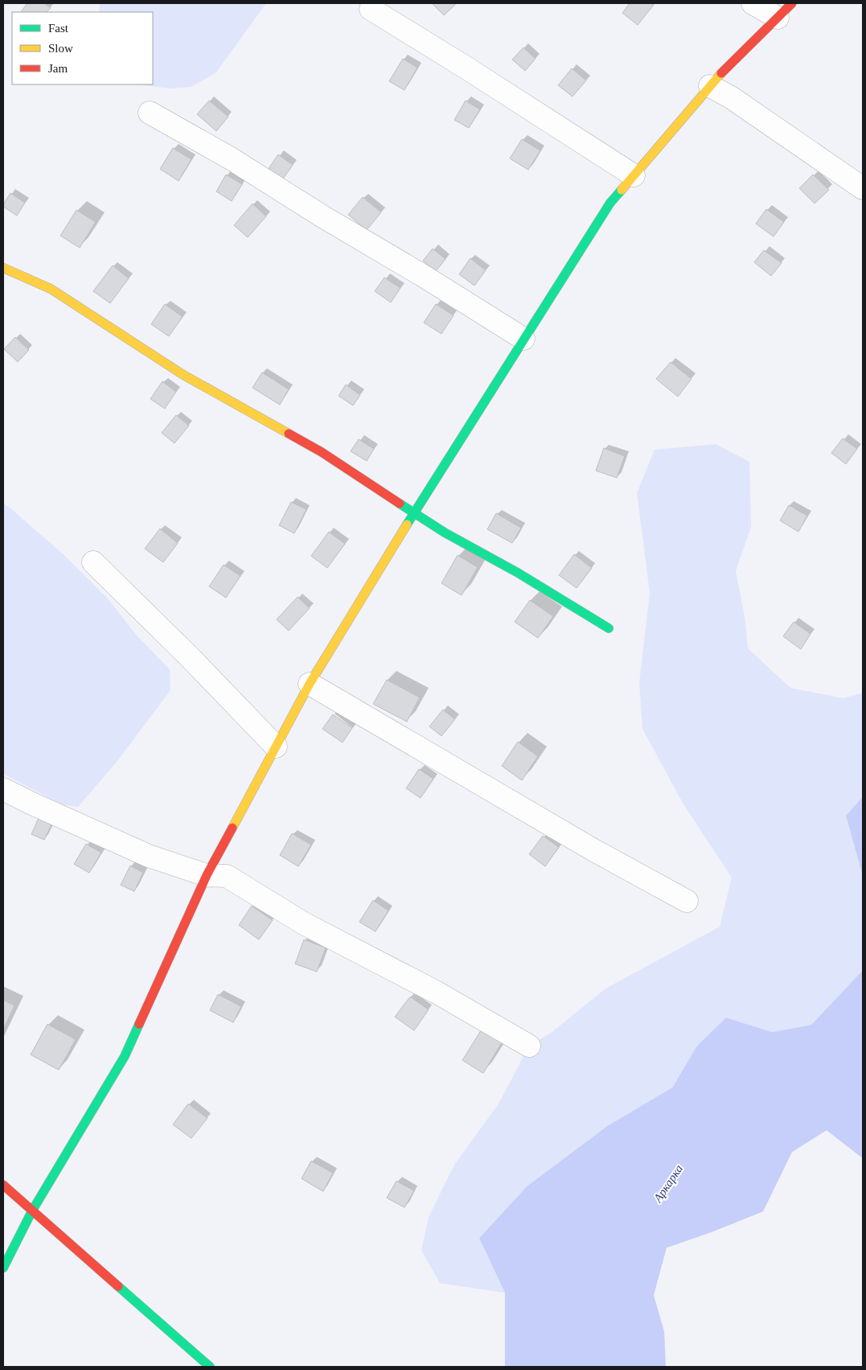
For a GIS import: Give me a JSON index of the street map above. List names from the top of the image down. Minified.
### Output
{"water":["Аркарка"],"legend":["Fast","Slow","Jam"]}
